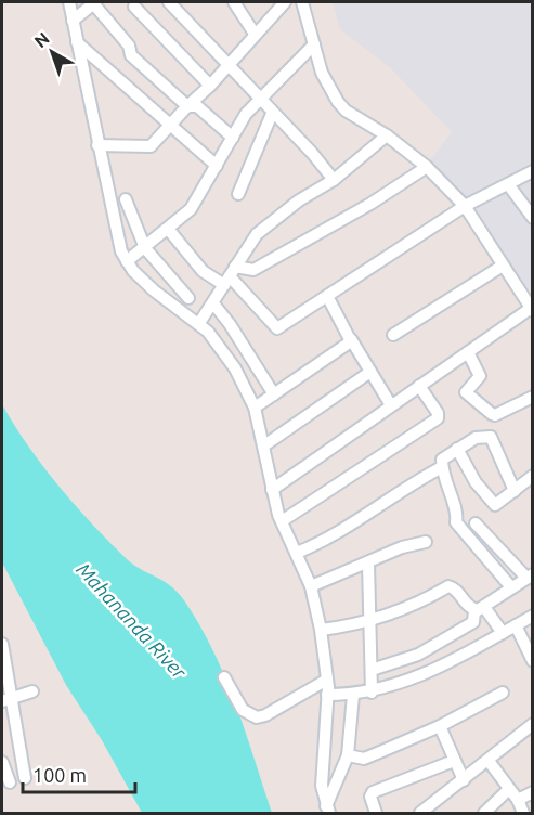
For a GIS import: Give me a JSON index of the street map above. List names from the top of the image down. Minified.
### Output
{"water":["Mahananda River"],"scale_bar":"100 m","north":"top left"}
